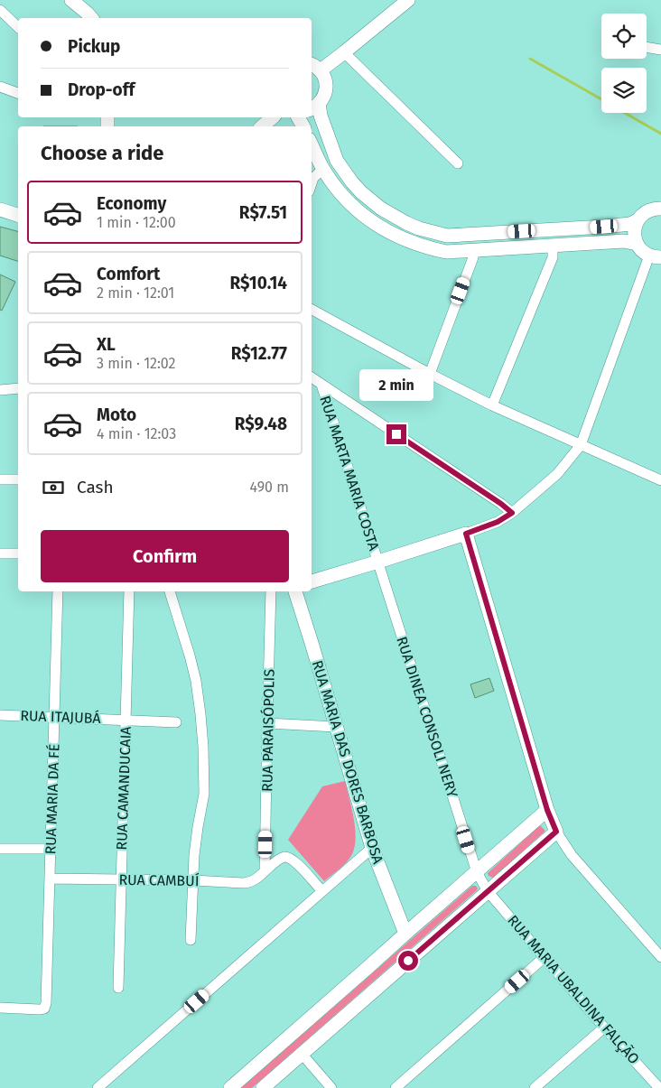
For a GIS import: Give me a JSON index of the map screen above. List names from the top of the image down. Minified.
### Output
{"streets":{"street":["RUA MARTA MARIA COSTA","RUA ITAJUBÁ","RUA DINEA CONSOLI NERY","RUA PARAISÓPOLIS","RUA MARIA DAS DORES BARBOSA","RUA CAMANDUCAIA","RUA MARIA DA FÉ","RUA CAMBUÍ","RUA MARIA UBALDINA FALÇÃO"]},"crossings":[["RUA MARTA MARIA COSTA","RUA DINEA CONSOLI NERY"],["RUA ITAJUBÁ","RUA CAMANDUCAIA"],["RUA ITAJUBÁ","RUA MARIA DA FÉ"],["RUA DINEA CONSOLI NERY","RUA MARIA UBALDINA FALÇÃO"],["RUA PARAISÓPOLIS","RUA CAMBUÍ"],["RUA CAMANDUCAIA","RUA CAMBUÍ"],["RUA MARIA DA FÉ","RUA CAMBUÍ"]],"page":{"banner":["Pickup","Drop-off"],"heading":"Choose a ride","list":[{"name":"Economy","note":"1 min · 12:00","value":"R$7.51"},{"name":"Comfort","note":"2 min · 12:01","value":"R$10.14"},{"name":"XL","note":"3 min · 12:02","value":"R$12.77"},{"name":"Moto","note":"4 min · 12:03","value":"R$9.48"}],"bubble":"2 min","pay":["Cash","490 m"],"buttons":"Confirm"}}
